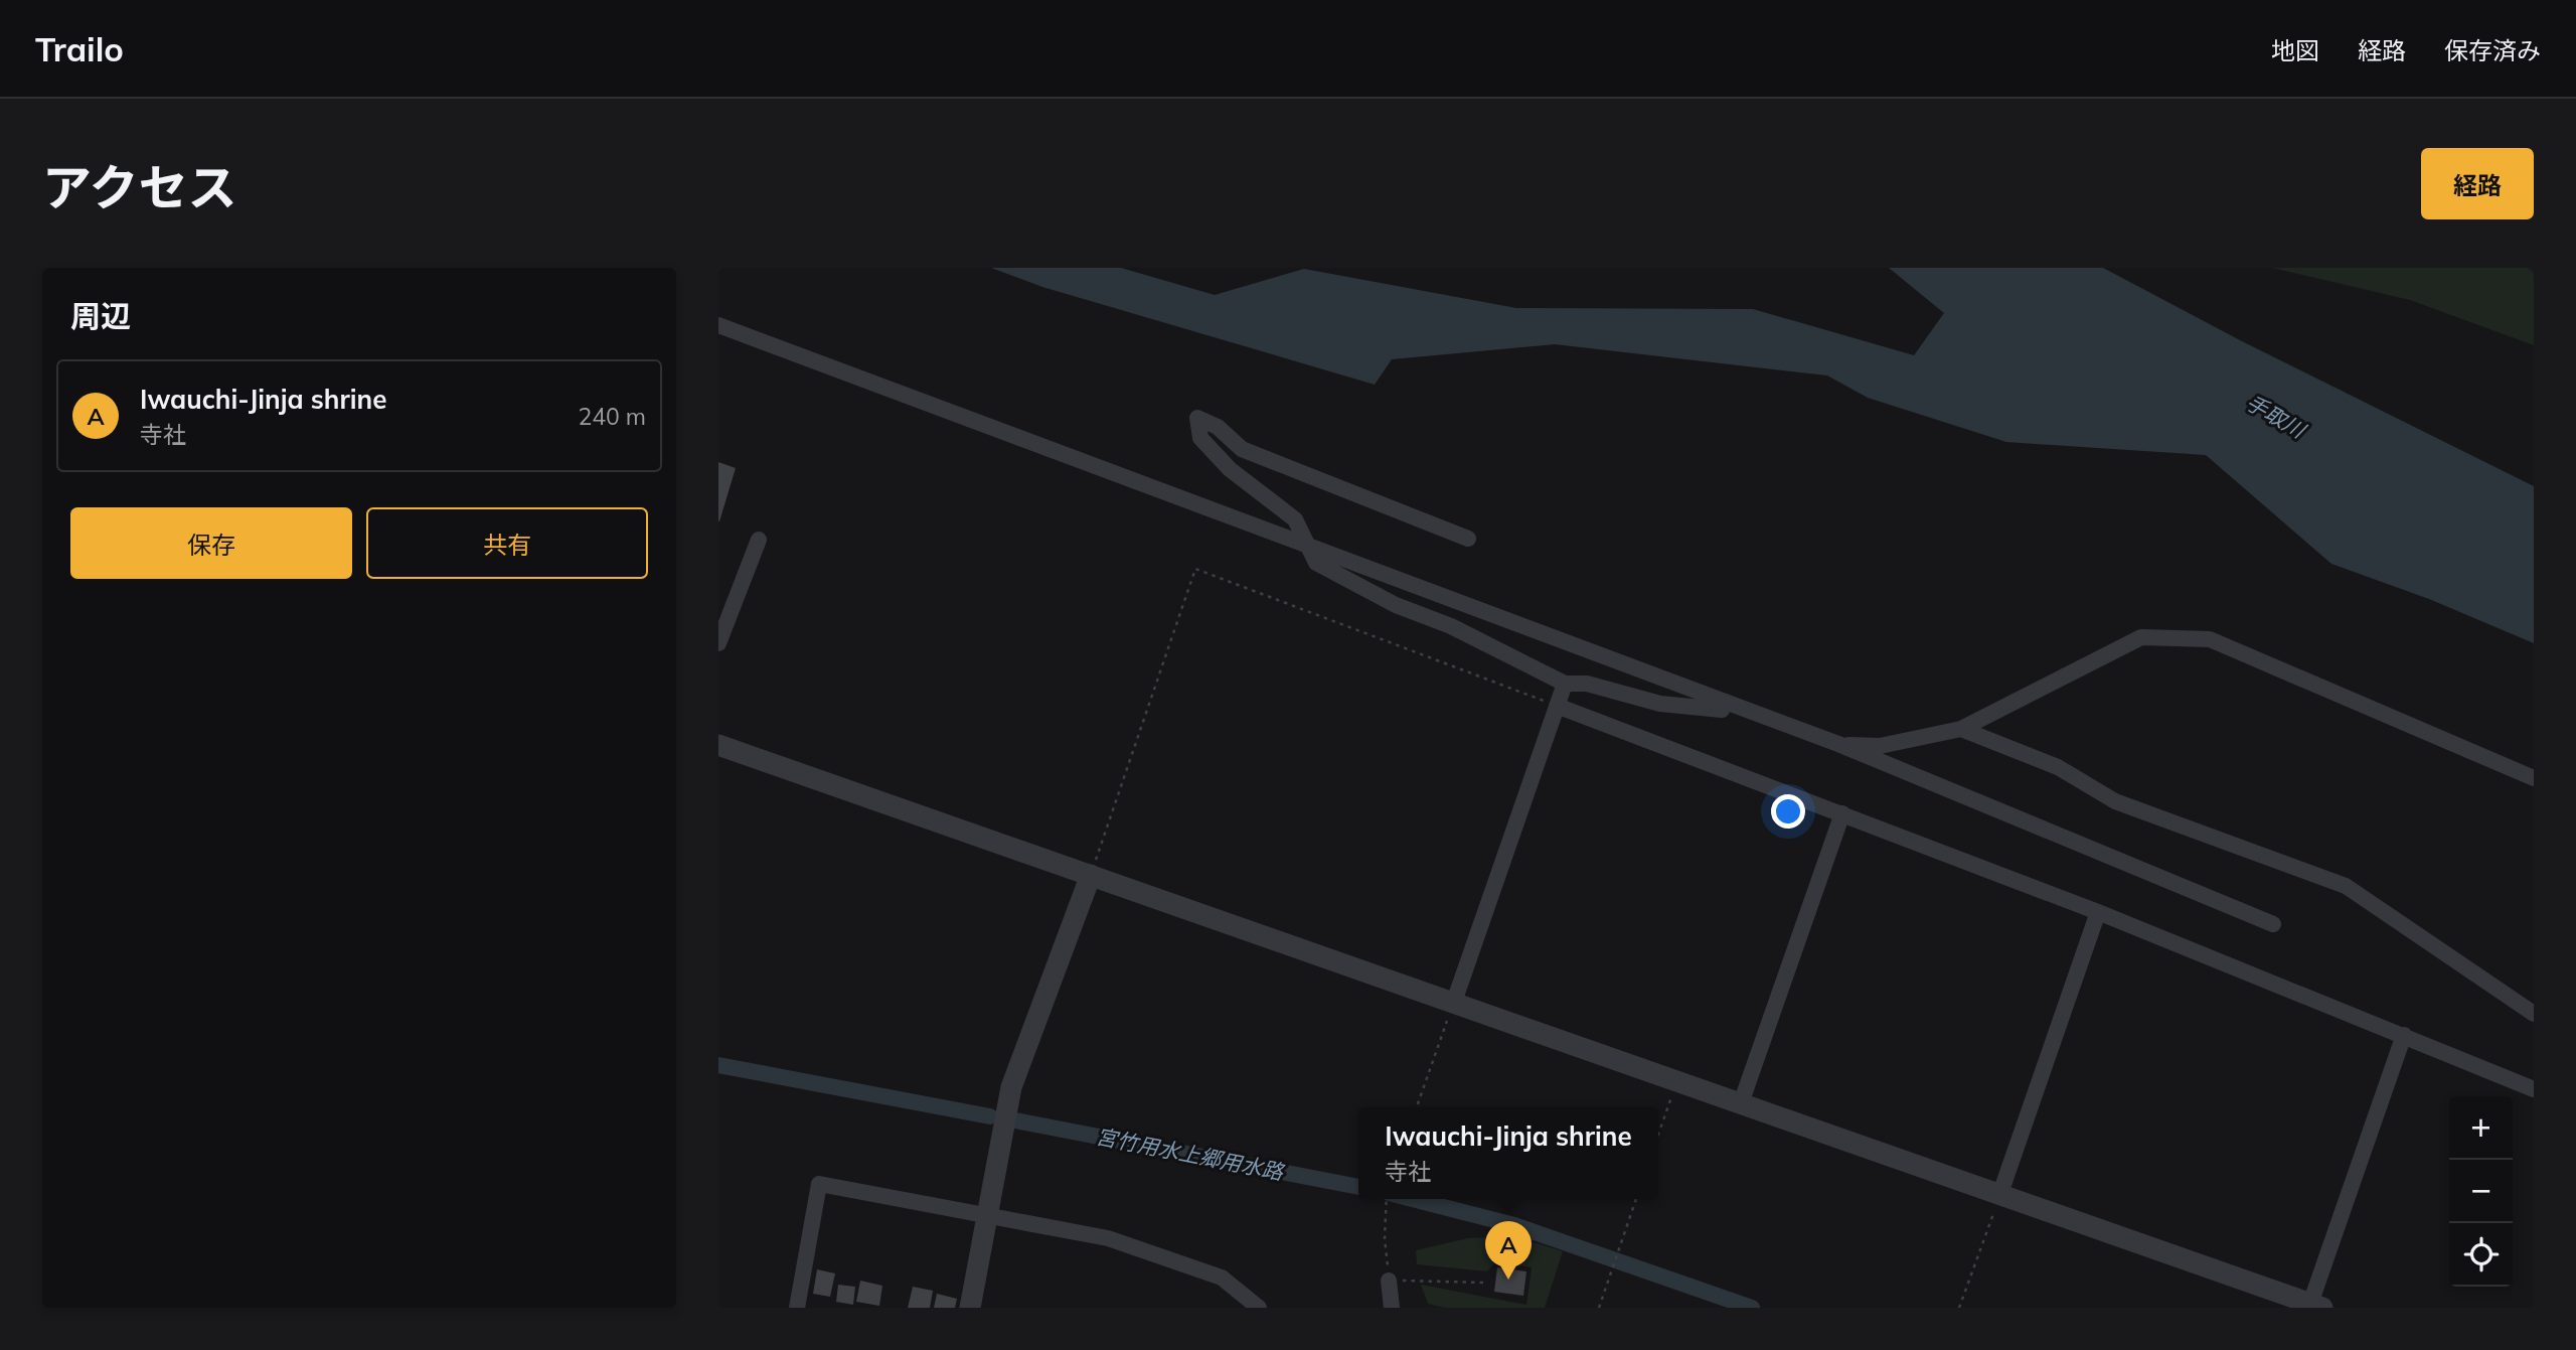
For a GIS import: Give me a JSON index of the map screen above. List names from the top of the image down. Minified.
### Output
{"water":["手取川","宮竹用水上郷用水路"],"page":{"header":"Trailo","nav":["地図","経路","保存済み"],"title":"アクセス","buttons":["経路",["保存","共有"]],"heading":"周辺","list":[{"mark":"A","name":"Iwauchi-Jinja shrine","note":"寺社","value":"240 m"}],"map_buttons":["+","−"],"popup":["Iwauchi-Jinja shrine","寺社"],"pins":"A"}}
